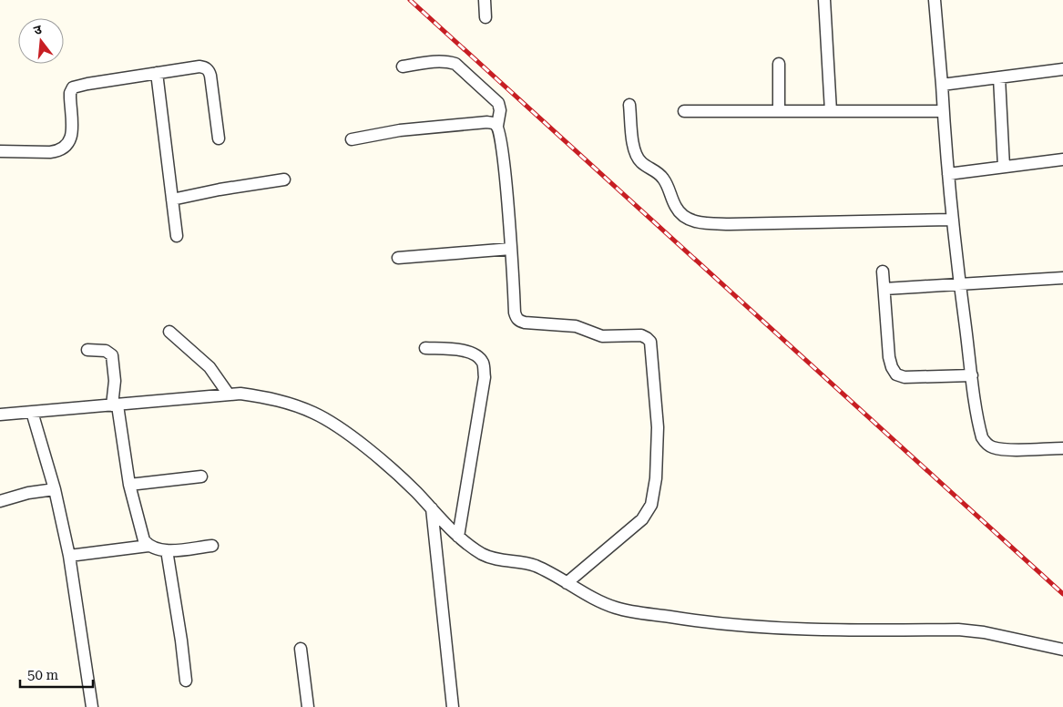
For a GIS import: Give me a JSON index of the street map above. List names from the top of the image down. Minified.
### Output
{"scale_bar":"50 m","north":"top"}
